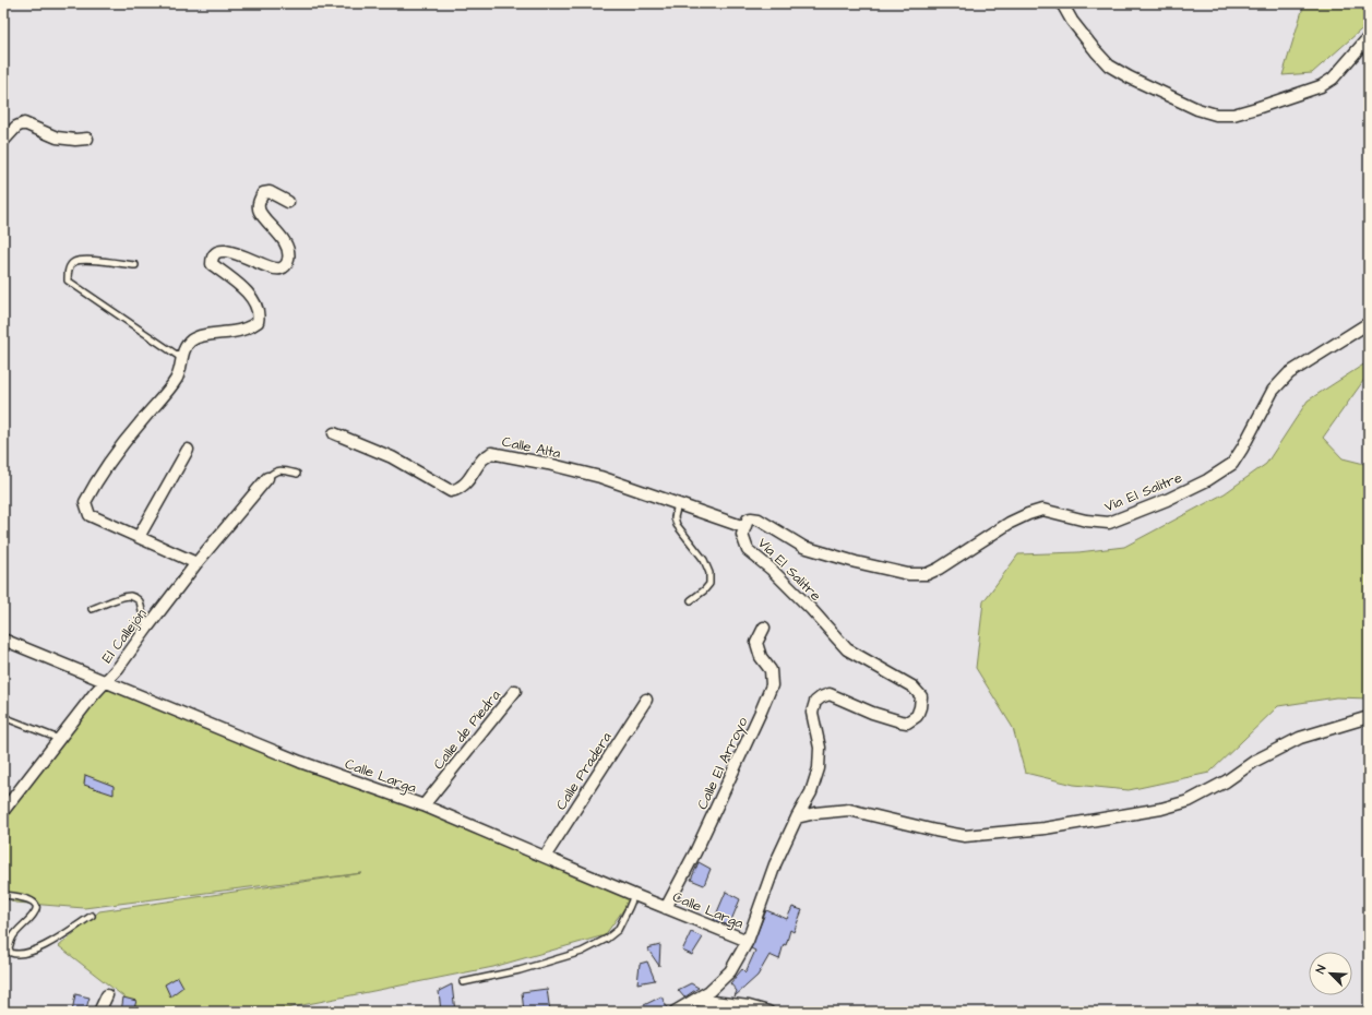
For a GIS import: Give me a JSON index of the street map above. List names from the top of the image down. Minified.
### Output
{"streets":{"street":["Calle Alta","Vía El Salitre","El Callejón","Calle de Piedra","Calle El Arroyo","Calle Pradera","Calle Larga"]},"crossings":[["Calle Alta","Vía El Salitre"],["Vía El Salitre","Calle Larga"],["El Callejón","Calle Larga"],["Calle de Piedra","Calle Larga"],["Calle El Arroyo","Calle Larga"],["Calle Pradera","Calle Larga"]],"north":"top left"}
